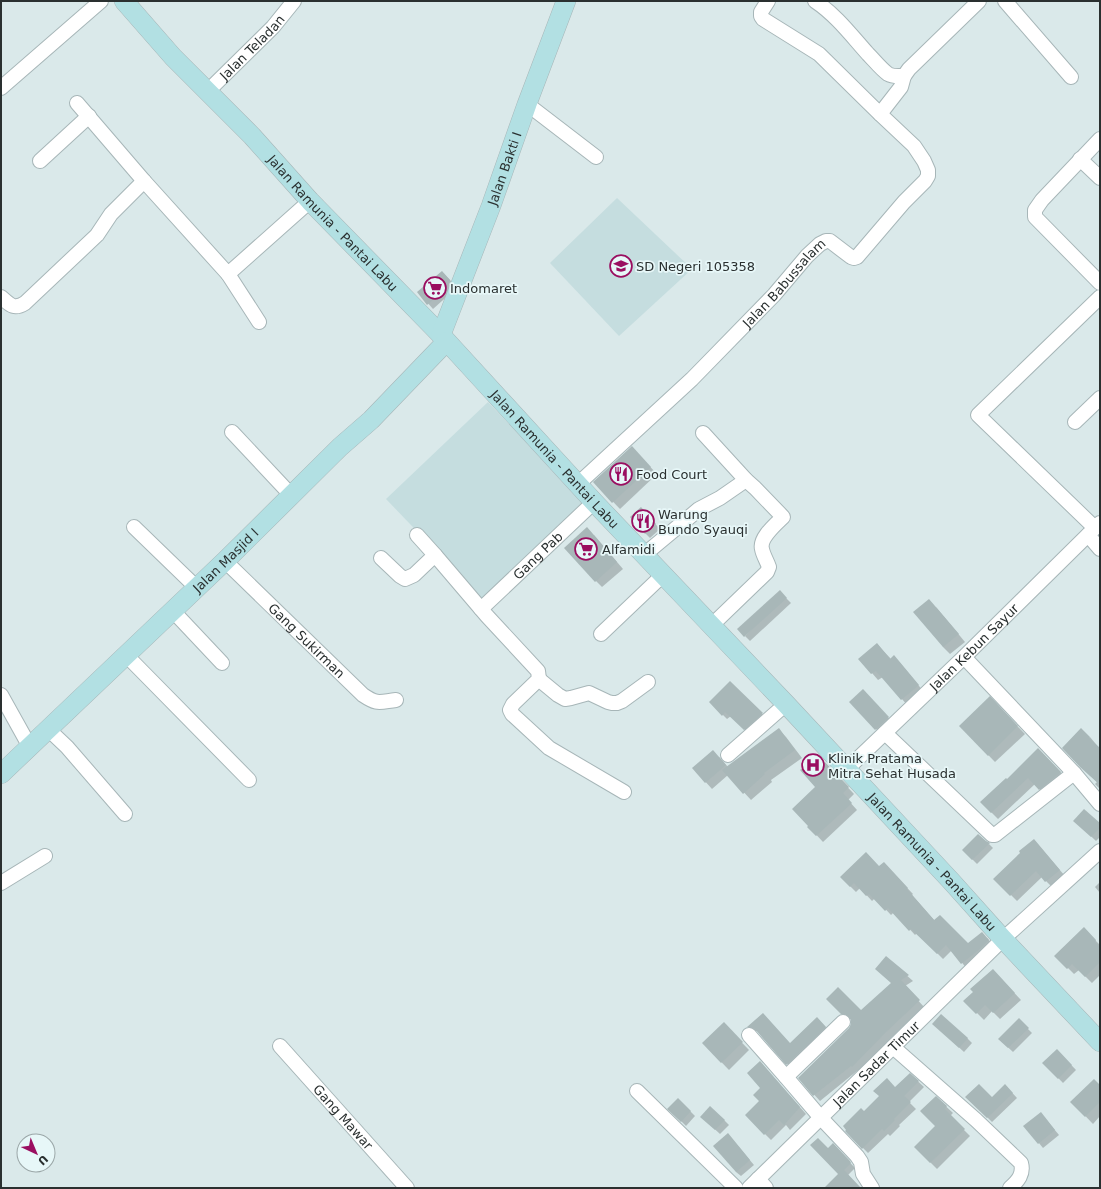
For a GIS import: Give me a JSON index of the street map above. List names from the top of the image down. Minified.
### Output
{"streets":{"main road":["Jalan Bakti I","Jalan Ramunia - Pantai Labu","Jalan Masjid I"],"street":["Jalan Teladan","Jalan Babussalam","Gang Pab","Gang Sukirman","Jalan Kebun Sayur","Jalan Sadar Timur","Gang Mawar"]},"crossings":[["Jalan Teladan","Jalan Ramunia - Pantai Labu"],["Jalan Bakti I","Jalan Ramunia - Pantai Labu"],["Jalan Bakti I","Jalan Masjid I"],["Jalan Ramunia - Pantai Labu","Jalan Babussalam"],["Jalan Ramunia - Pantai Labu","Gang Pab"],["Jalan Ramunia - Pantai Labu","Jalan Masjid I"],["Jalan Ramunia - Pantai Labu","Jalan Kebun Sayur"],["Jalan Ramunia - Pantai Labu","Jalan Sadar Timur"],["Jalan Masjid I","Gang Sukirman"]],"places":{"school or university":["SD Negeri 105358"],"supermarket":["Indomaret","Alfamidi"],"restaurant":["Food Court","Warung Bundo Syauqi"],"hospital":["Klinik Pratama Mitra Sehat Husada"]},"north":"bottom right"}
